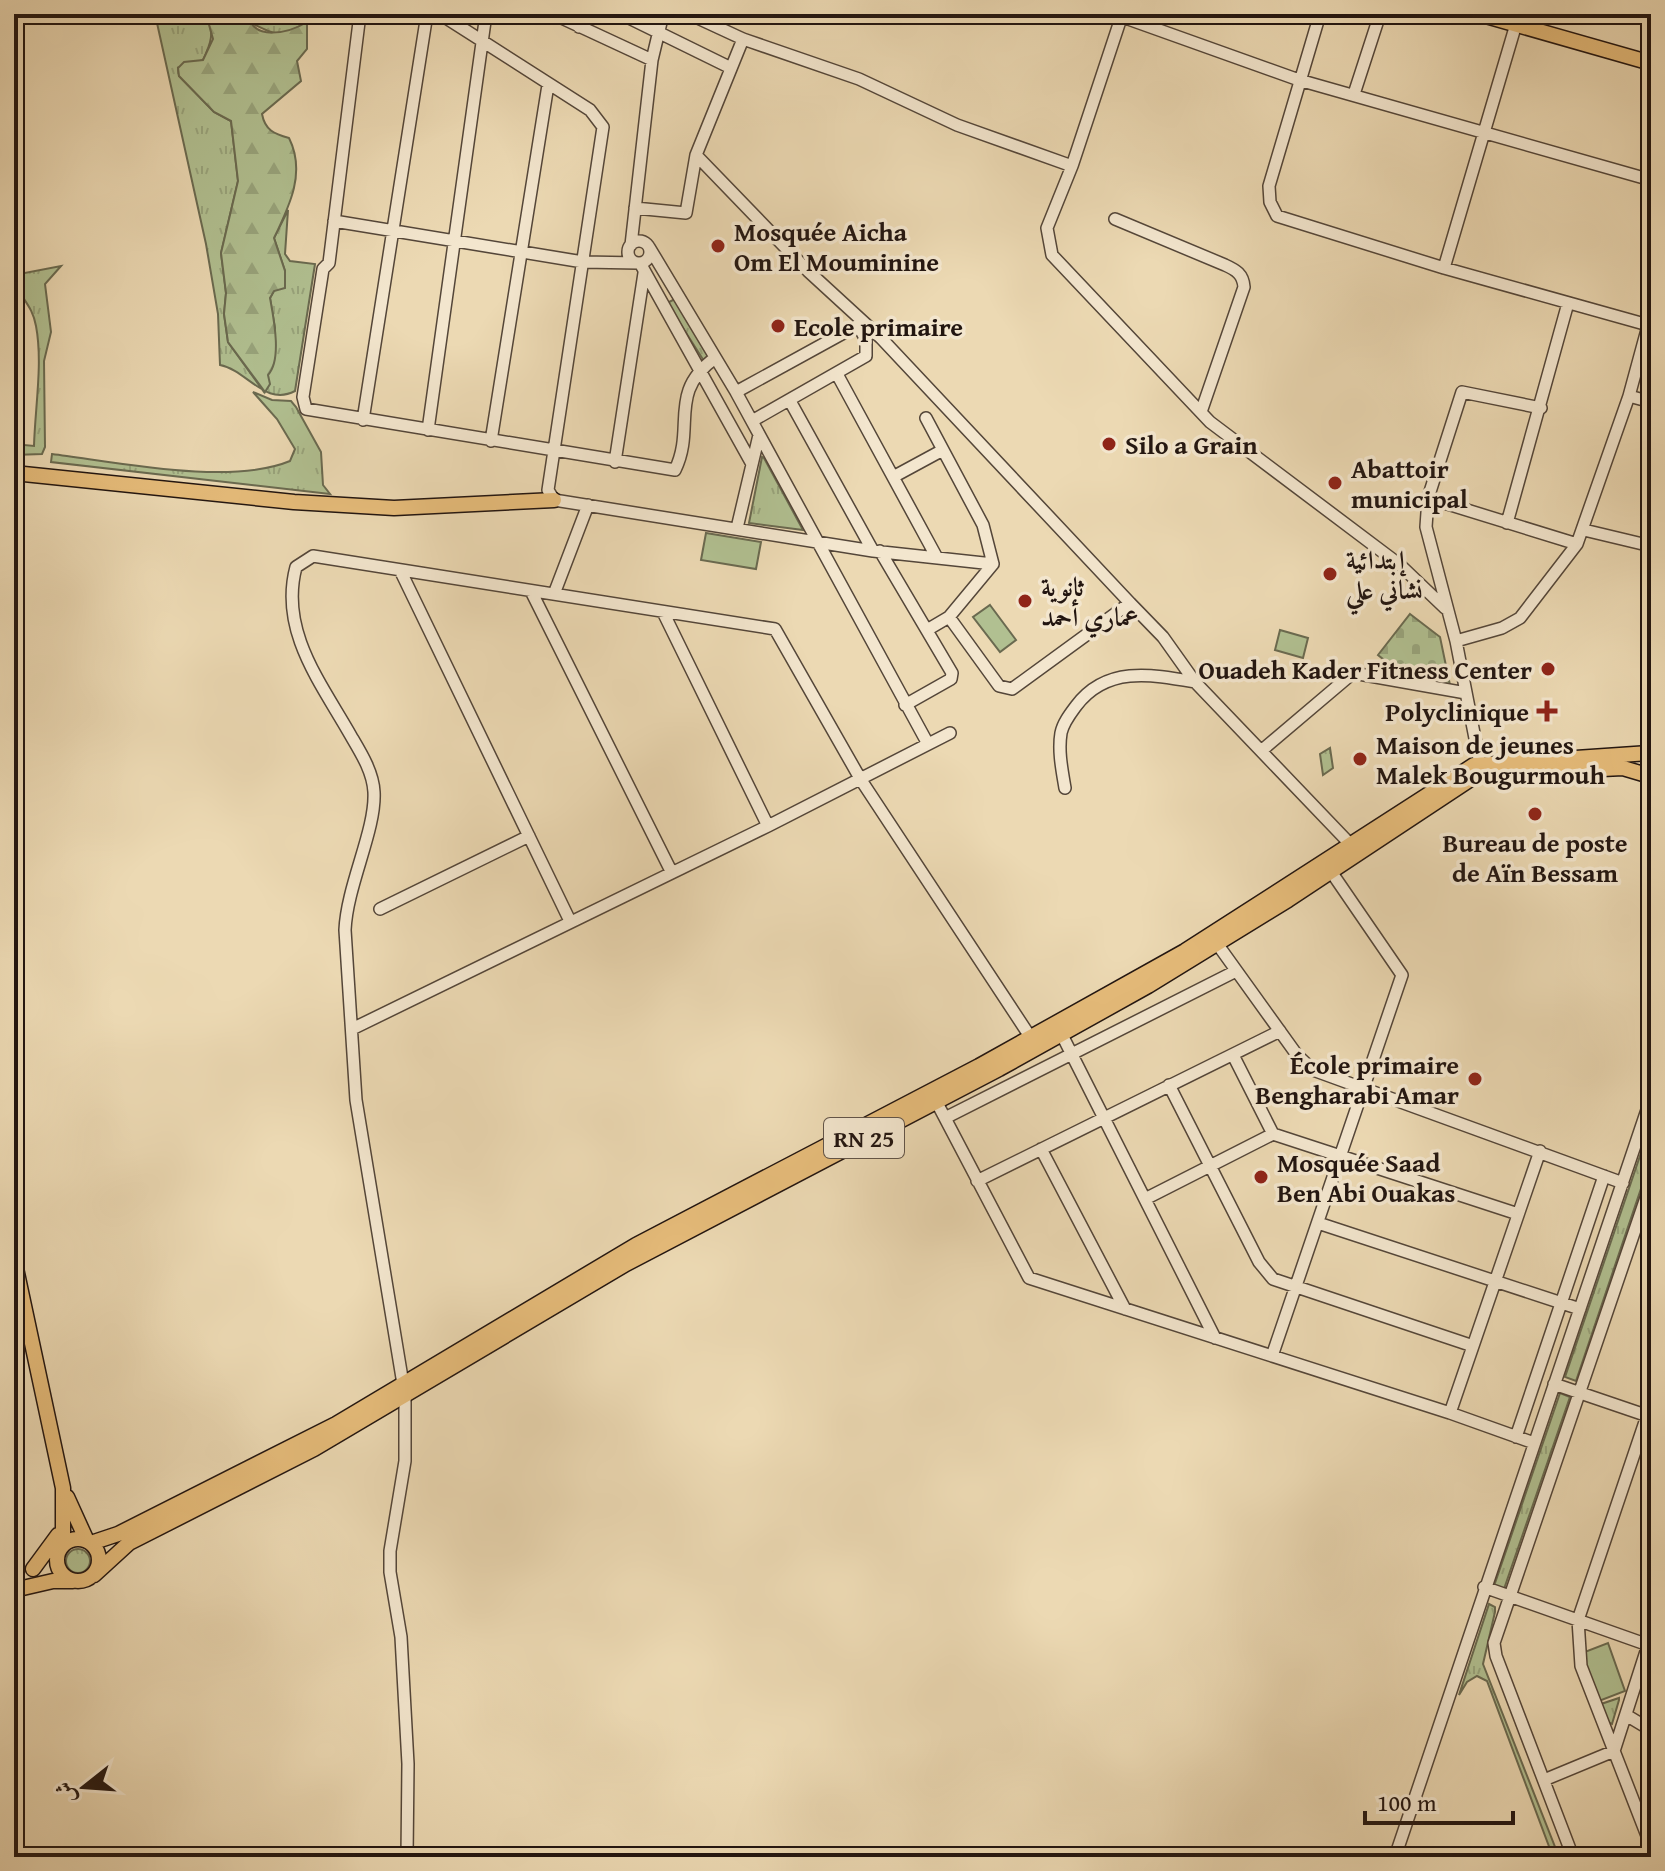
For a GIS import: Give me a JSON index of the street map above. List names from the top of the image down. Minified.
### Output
{"streets":{"main road":["RN 25"]},"places":{"other":["Mosquée Aicha Om El Mouminine","Ecole primaire","Silo a Grain","Abattoir municipal","إبتدائية نشاني علي","ثانوية عماري أحمد","Ouadeh Kader Fitness Center","Maison de jeunes Malek Bougurmouh","Bureau de poste de Aïn Bessam","École primaire Bengharabi Amar","Mosquée Saad Ben Abi Ouakas"],"health":["Polyclinique"]},"scale_bar":"100 m","north":"left"}
